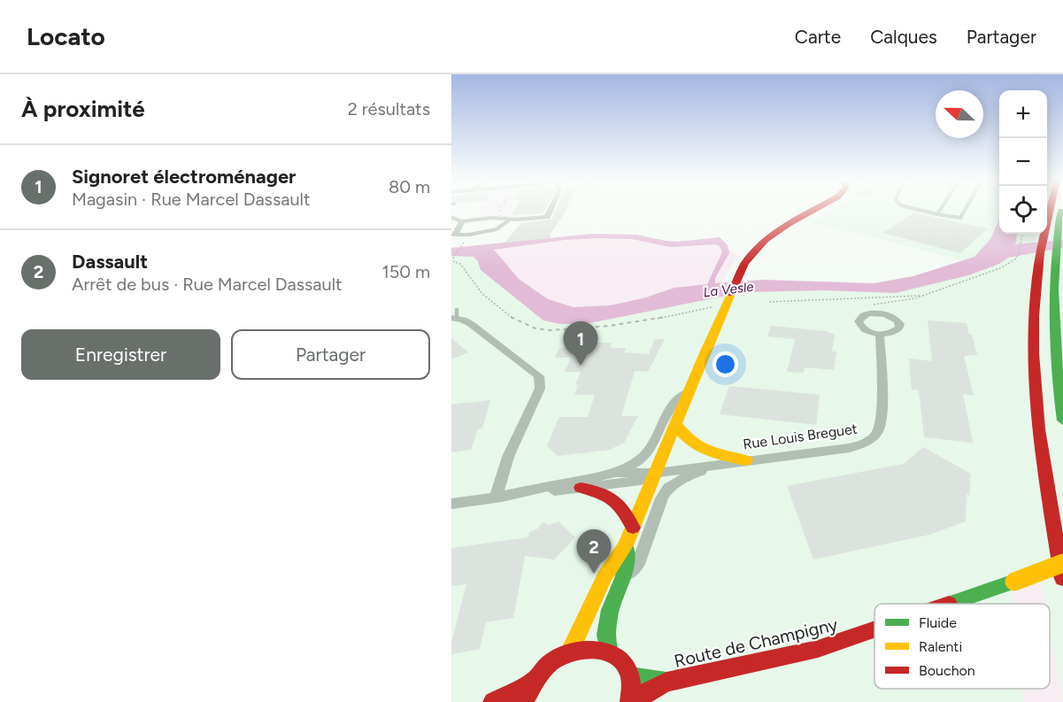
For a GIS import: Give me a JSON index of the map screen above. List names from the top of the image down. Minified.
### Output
{"streets":{"main road":["Route de Champigny"],"street":["Rue Louis Breguet"]},"water":["La Vesle"],"legend":["Fluide","Ralenti","Bouchon"],"north":"left","page":{"header":"Locato","nav":["Carte","Calques","Partager"],"heading":["À proximité","2 résultats"],"map_buttons":["+","−"],"list":[{"mark":"1","name":"Signoret électroménager","note":"Magasin · Rue Marcel Dassault","value":"80 m"},{"mark":"2","name":"Dassault","note":"Arrêt de bus · Rue Marcel Dassault","value":"150 m"}],"buttons":["Enregistrer","Partager"],"pins":["1","2"]}}
